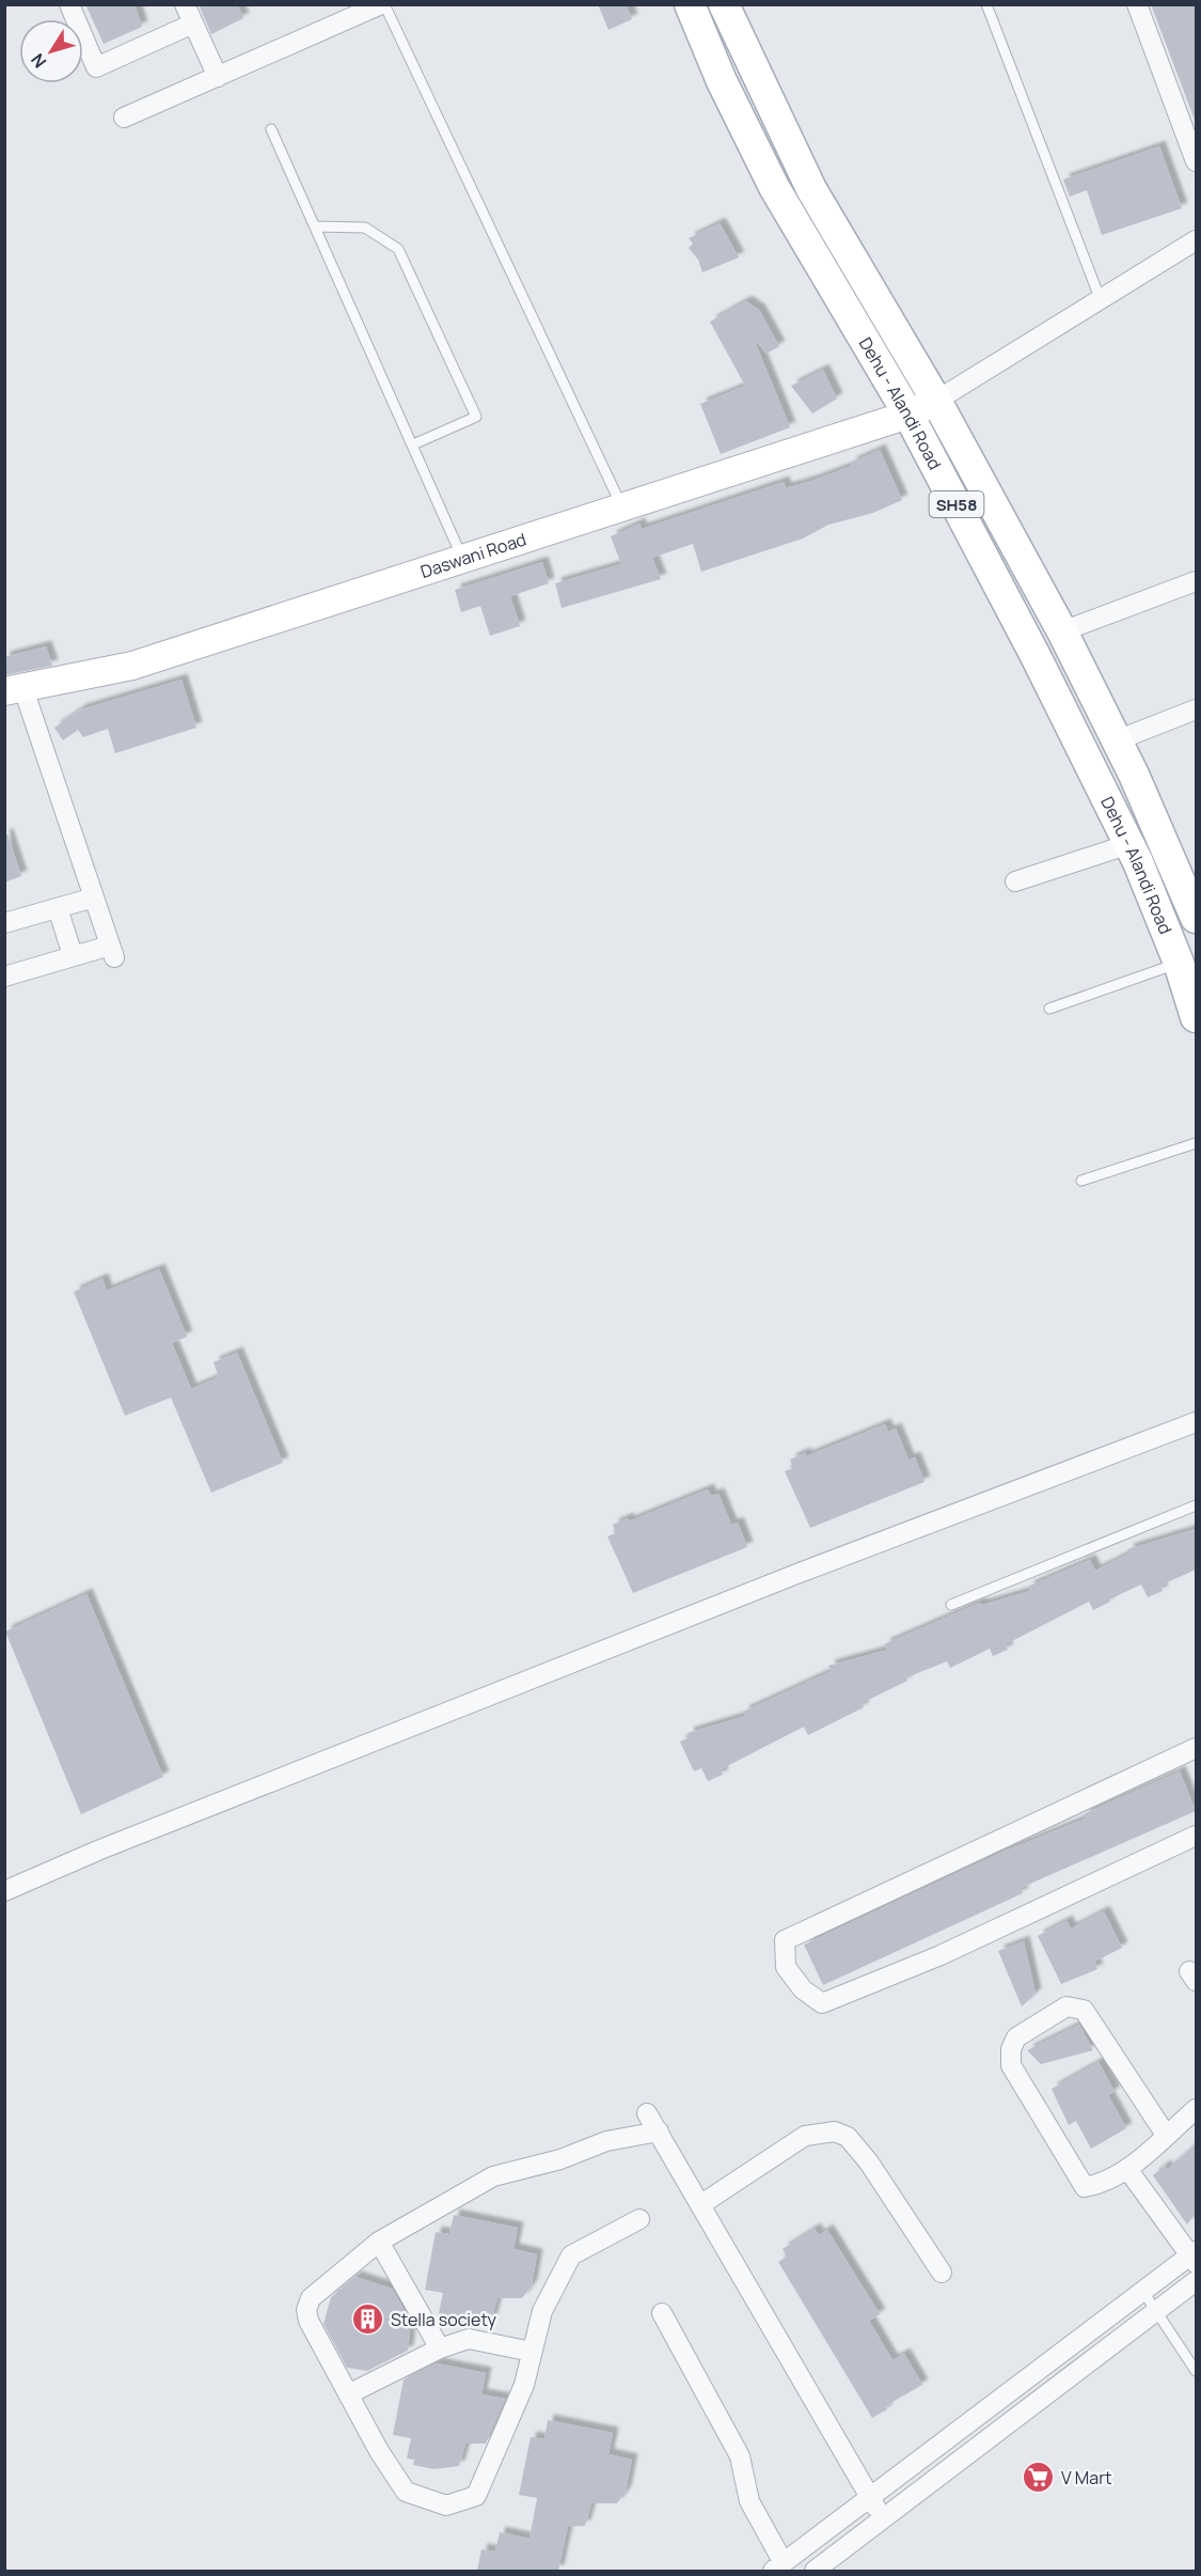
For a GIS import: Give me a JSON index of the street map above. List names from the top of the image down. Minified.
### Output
{"streets":{"main road":["Dehu - Alandi Road","SH58"],"street":["Daswani Road"]},"crossings":[["Dehu - Alandi Road","Daswani Road"]],"places":{"building":["Stella society"],"supermarket":["V Mart"]},"north":"bottom left"}
